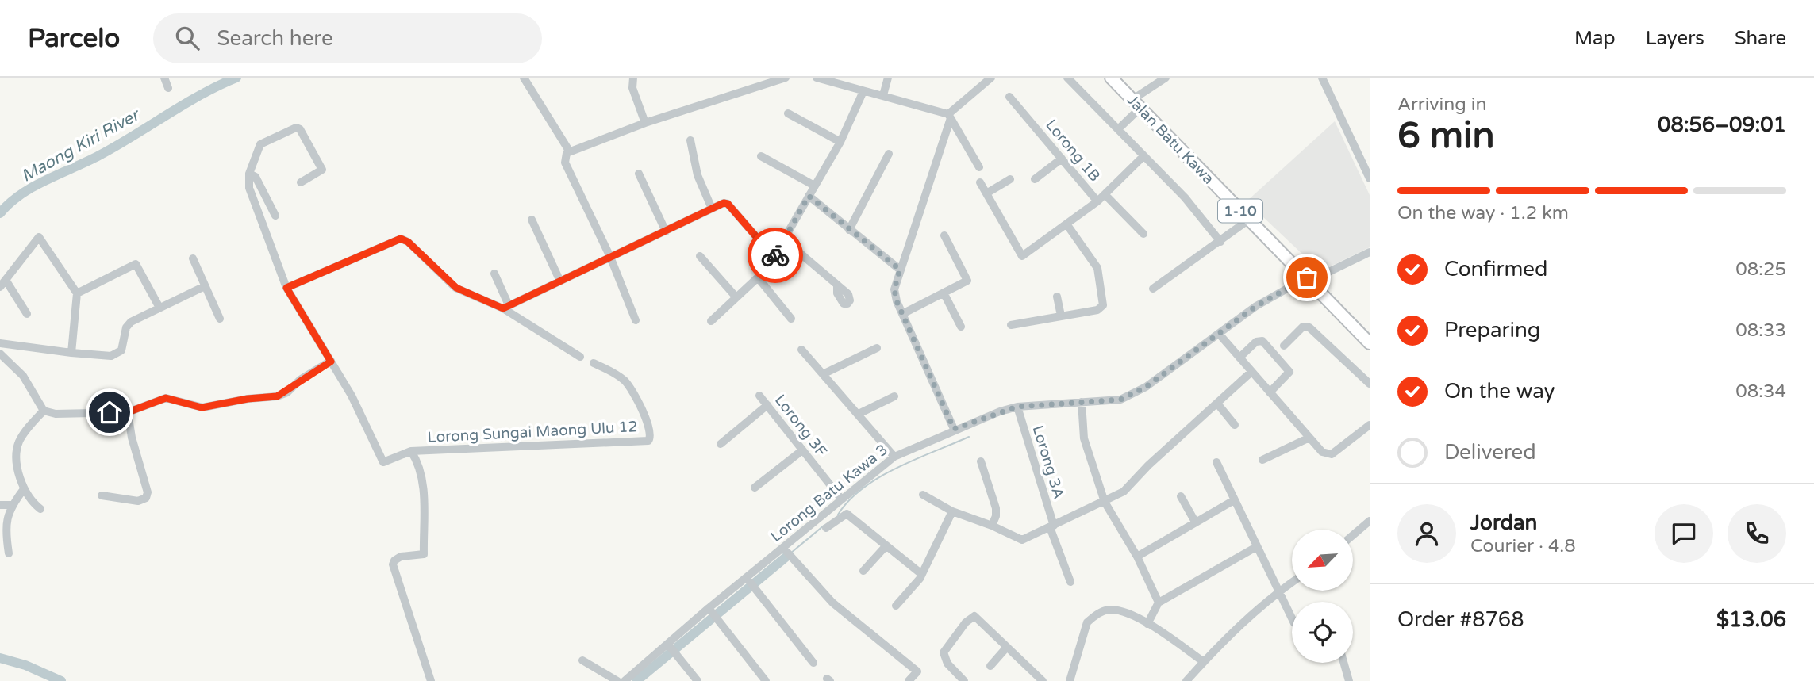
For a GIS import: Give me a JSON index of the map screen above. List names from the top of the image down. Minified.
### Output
{"streets":{"highway":["Jalan Batu Kawa","1-10"],"street":["Lorong 1B","Lorong 3F","Lorong Sungai Maong Ulu 12","Lorong 3A","Lorong Batu Kawa 3"]},"crossings":[["Jalan Batu Kawa","Lorong Batu Kawa 3"],["Lorong 3F","Lorong Batu Kawa 3"],["Lorong 3A","Lorong Batu Kawa 3"]],"water":["Maong Kiri River"],"north":"bottom left","page":{"header":"Parcelo","search":"Search here","nav":["Map","Layers","Share"],"heading":["6 min","Arriving in","08:56–09:01"],"panel":["Jordan","Courier · 4.8","Order #8768","$13.06"],"bar":"On the way · 1.2 km","list":[["Confirmed","08:25"],["Preparing","08:33"],["On the way","08:34"],"Delivered"]}}
